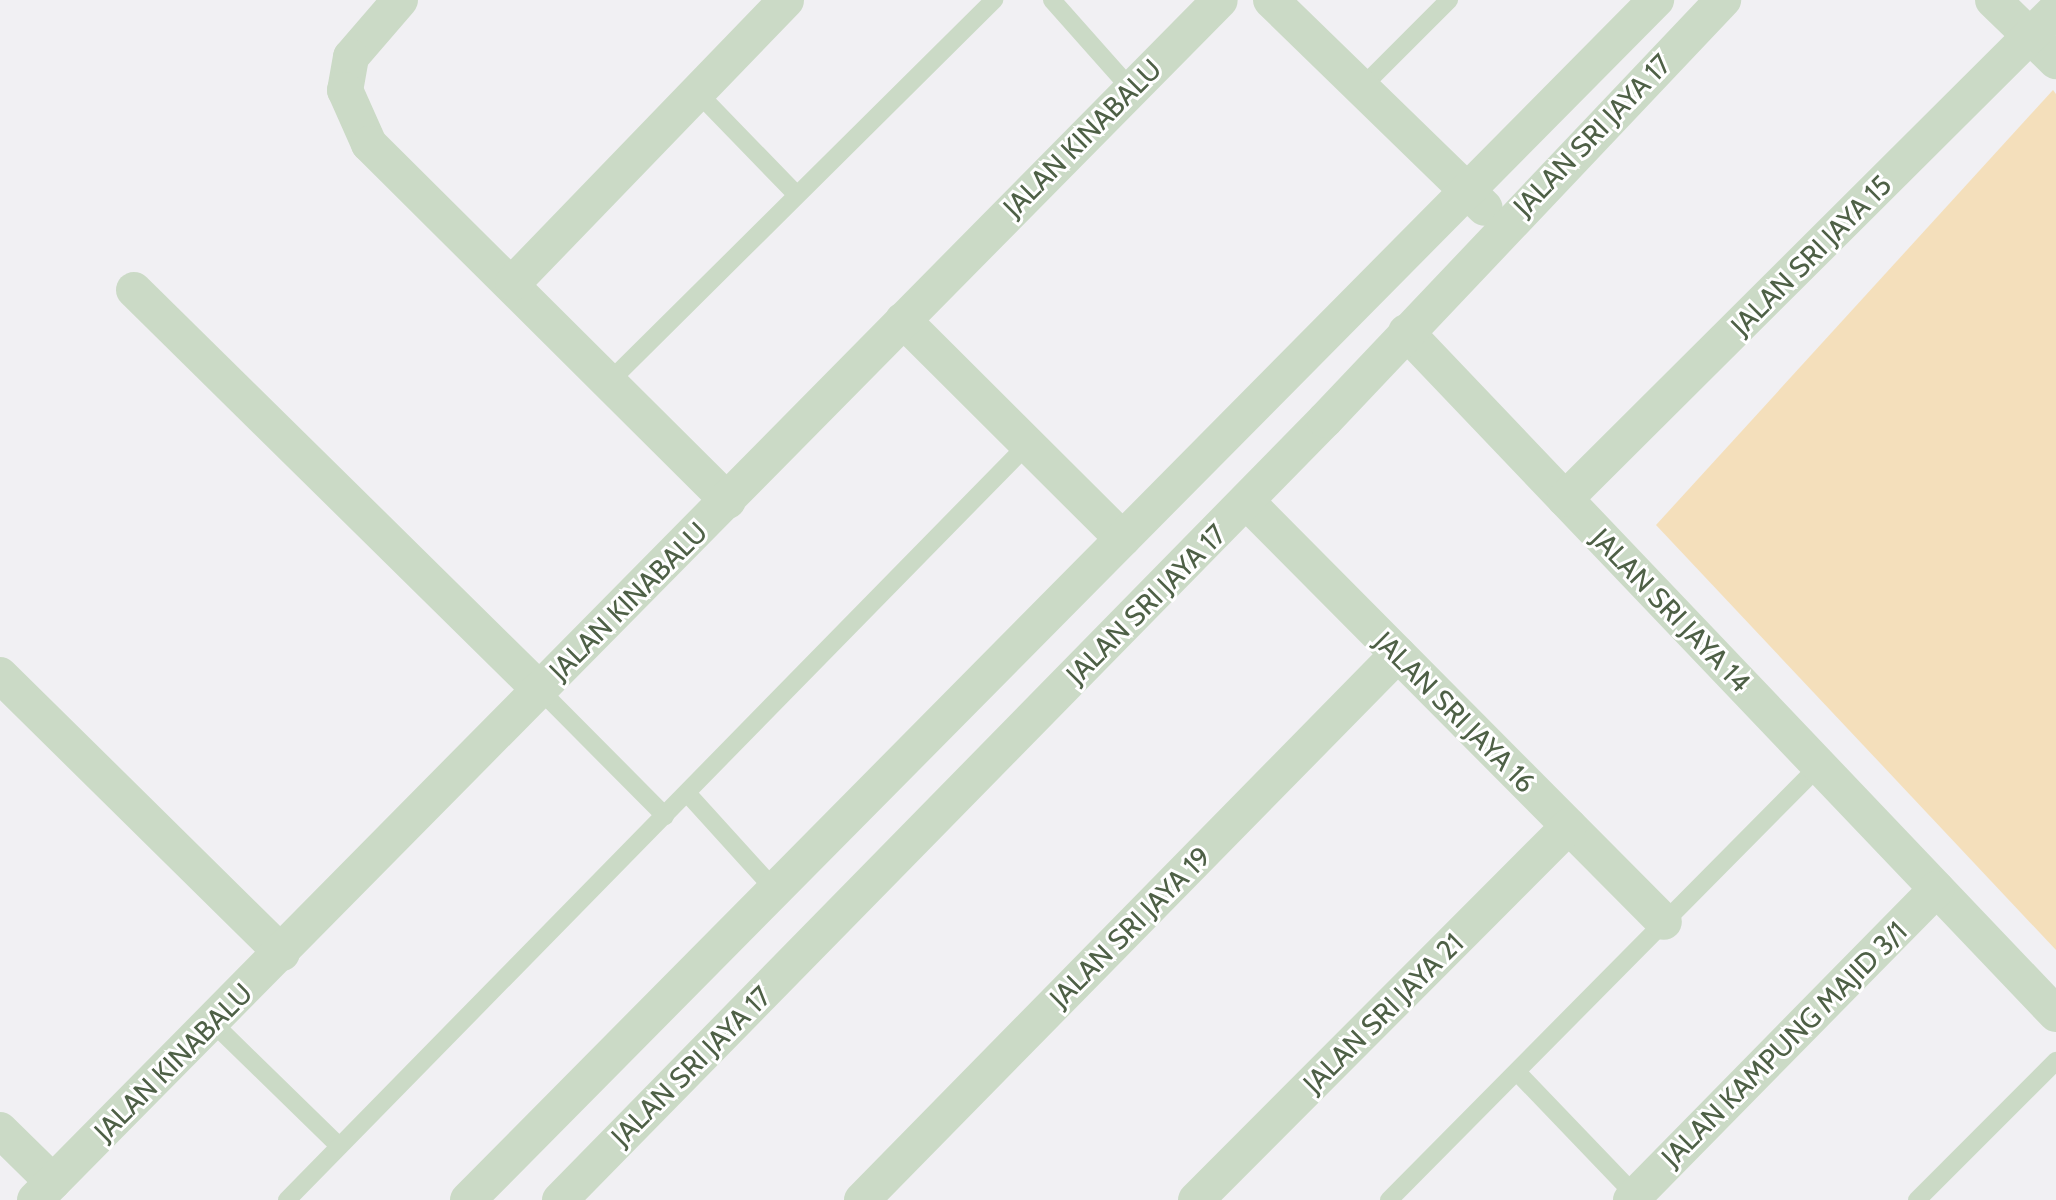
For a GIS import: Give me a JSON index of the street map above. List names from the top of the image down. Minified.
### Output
{"streets":{"street":["JALAN SRI JAYA 17","JALAN KINABALU","JALAN SRI JAYA 15","JALAN SRI JAYA 14","JALAN SRI JAYA 16","JALAN SRI JAYA 19","JALAN SRI JAYA 21","JALAN KAMPUNG MAJID 3/1"]},"crossings":[["JALAN SRI JAYA 17","JALAN SRI JAYA 14"],["JALAN SRI JAYA 17","JALAN SRI JAYA 16"],["JALAN SRI JAYA 15","JALAN SRI JAYA 14"],["JALAN SRI JAYA 14","JALAN KAMPUNG MAJID 3/1"],["JALAN SRI JAYA 16","JALAN SRI JAYA 19"],["JALAN SRI JAYA 16","JALAN SRI JAYA 21"]]}
